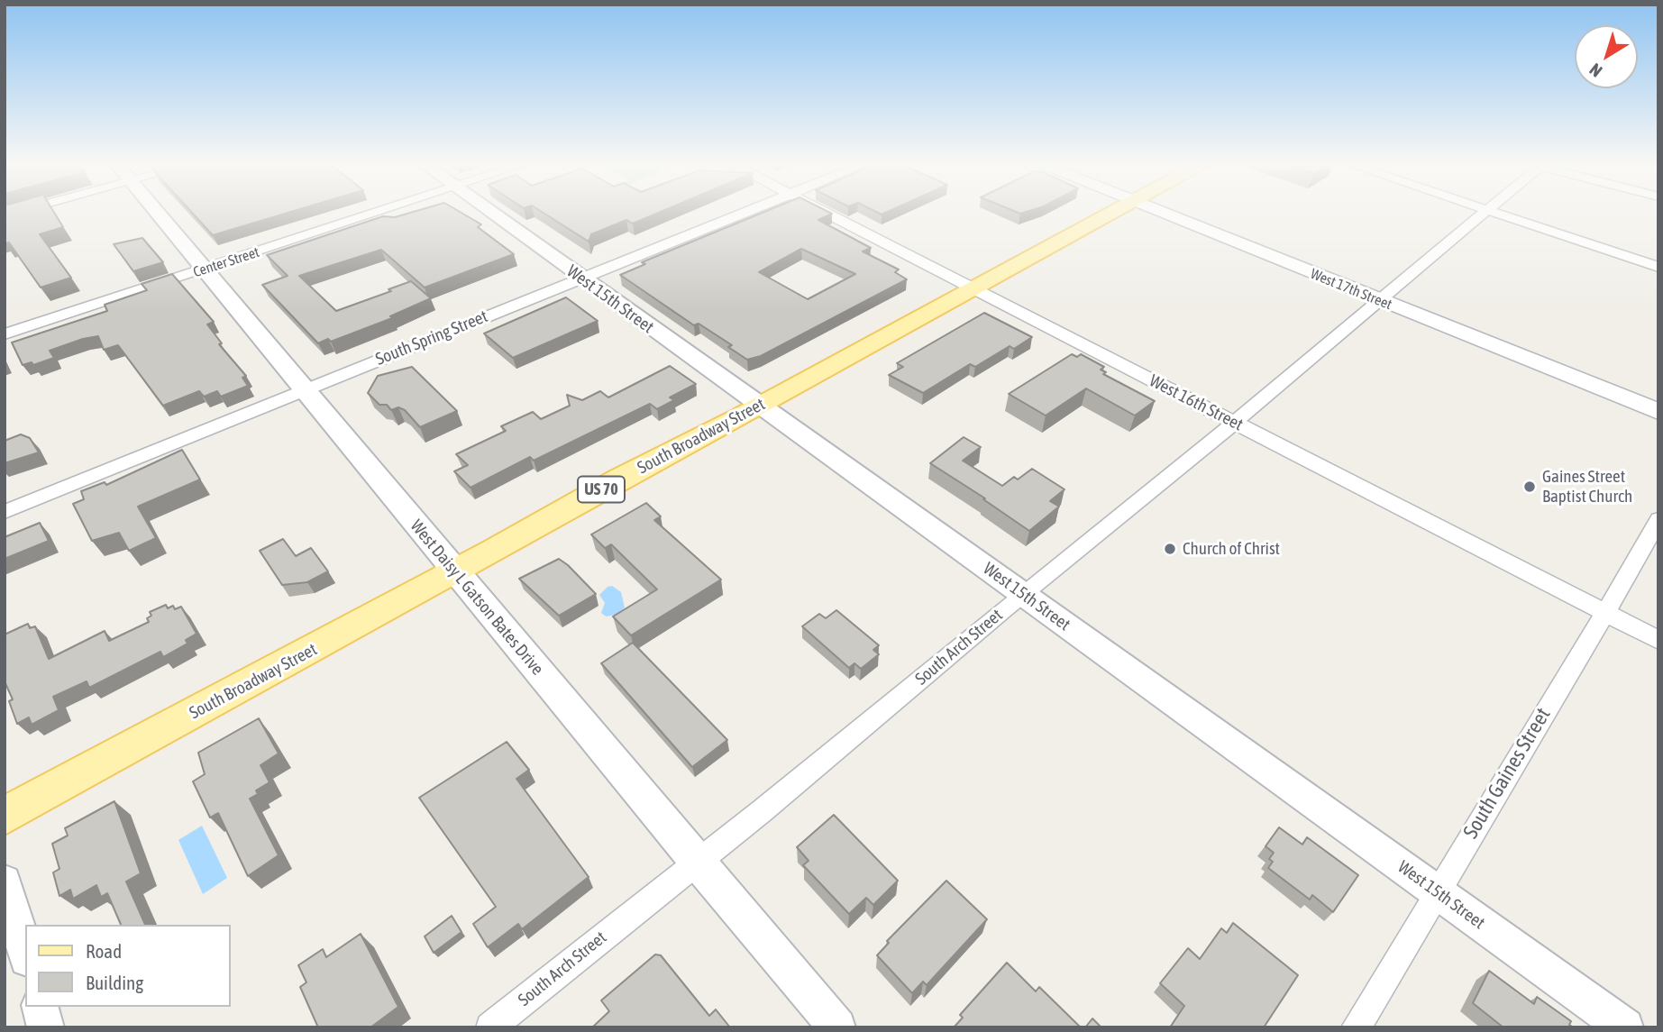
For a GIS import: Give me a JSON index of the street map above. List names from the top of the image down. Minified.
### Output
{"streets":{"main road":["West 17th Street","South Broadway Street","US 70"],"street":["Center Street","West 15th Street","South Spring Street","West 16th Street","West Daisy L Gatson Bates Drive","South Arch Street","South Gaines Street"]},"crossings":[["Center Street","West Daisy L Gatson Bates Drive"],["West 17th Street","South Arch Street"],["West 15th Street","South Spring Street"],["West 15th Street","South Broadway Street"],["West 15th Street","South Arch Street"],["West 15th Street","South Gaines Street"],["South Spring Street","West Daisy L Gatson Bates Drive"],["West 16th Street","South Broadway Street"],["West 16th Street","South Arch Street"],["West 16th Street","South Gaines Street"],["South Broadway Street","West Daisy L Gatson Bates Drive"],["West Daisy L Gatson Bates Drive","South Arch Street"]],"places":["Gaines Street Baptist Church","Church of Christ"],"legend":["Road","Building"],"north":"bottom left"}
